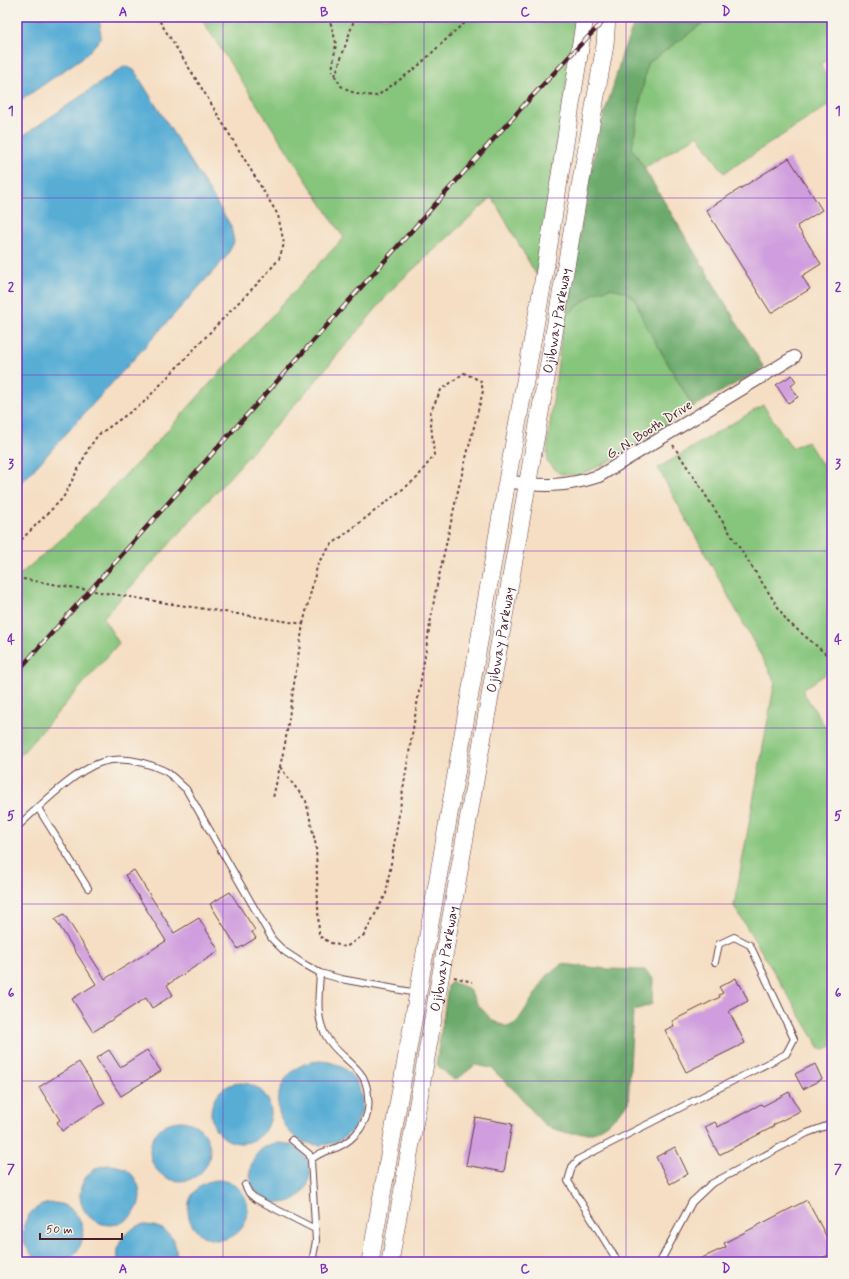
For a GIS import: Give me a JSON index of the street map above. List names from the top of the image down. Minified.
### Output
{"streets":{"main road":["Ojibway Parkway"],"street":["G. N. Booth Drive"]},"crossings":[["Ojibway Parkway","G. N. Booth Drive"]],"scale_bar":"50 m","grid":{"columns":["A","B","C","D"],"rows":["1","2","3","4","5","6","7"]}}
